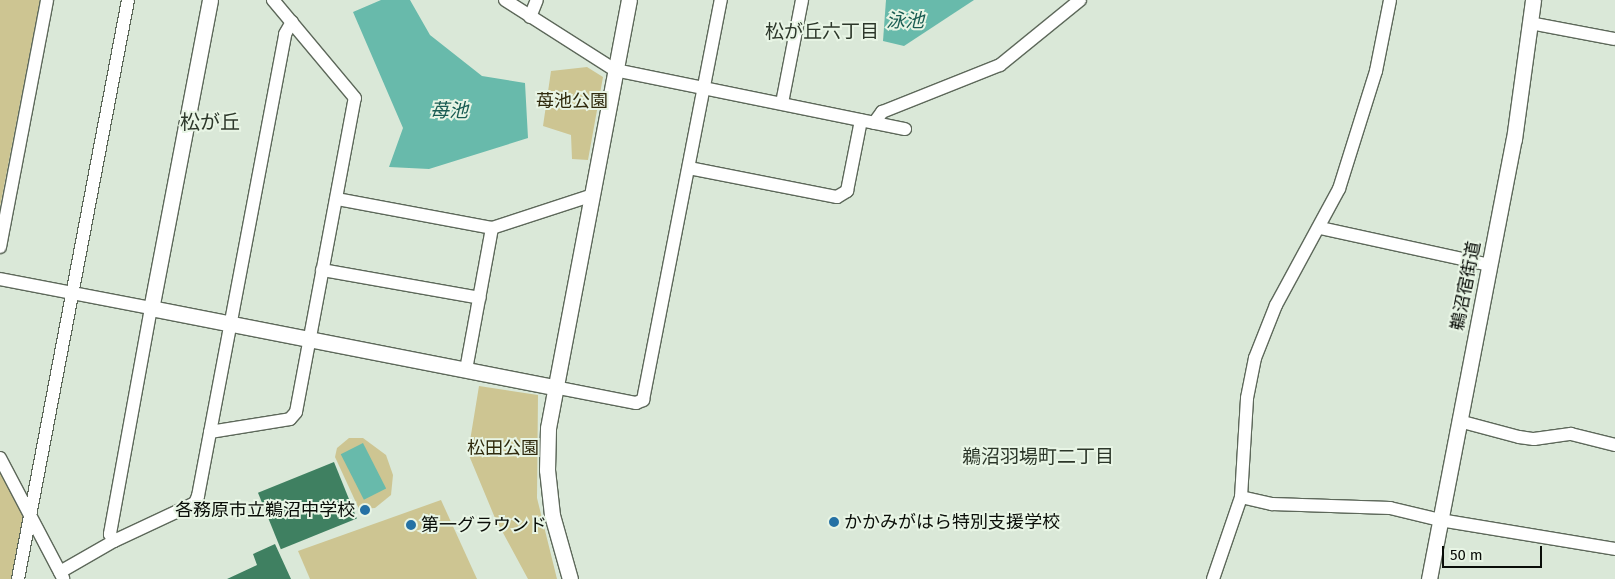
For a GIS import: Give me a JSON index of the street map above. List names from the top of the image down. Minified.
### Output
{"streets":{"street":["鵜沼宿街道"]},"districts":["松が丘六丁目","松が丘","鵜沼羽場町二丁目"],"water":["泳池","苺池"],"parks":["苺池公園","松田公園"],"places":["各務原市立鵜沼中学校","かかみがはら特別支援学校","第一グラウンド"],"scale_bar":"50 m"}
